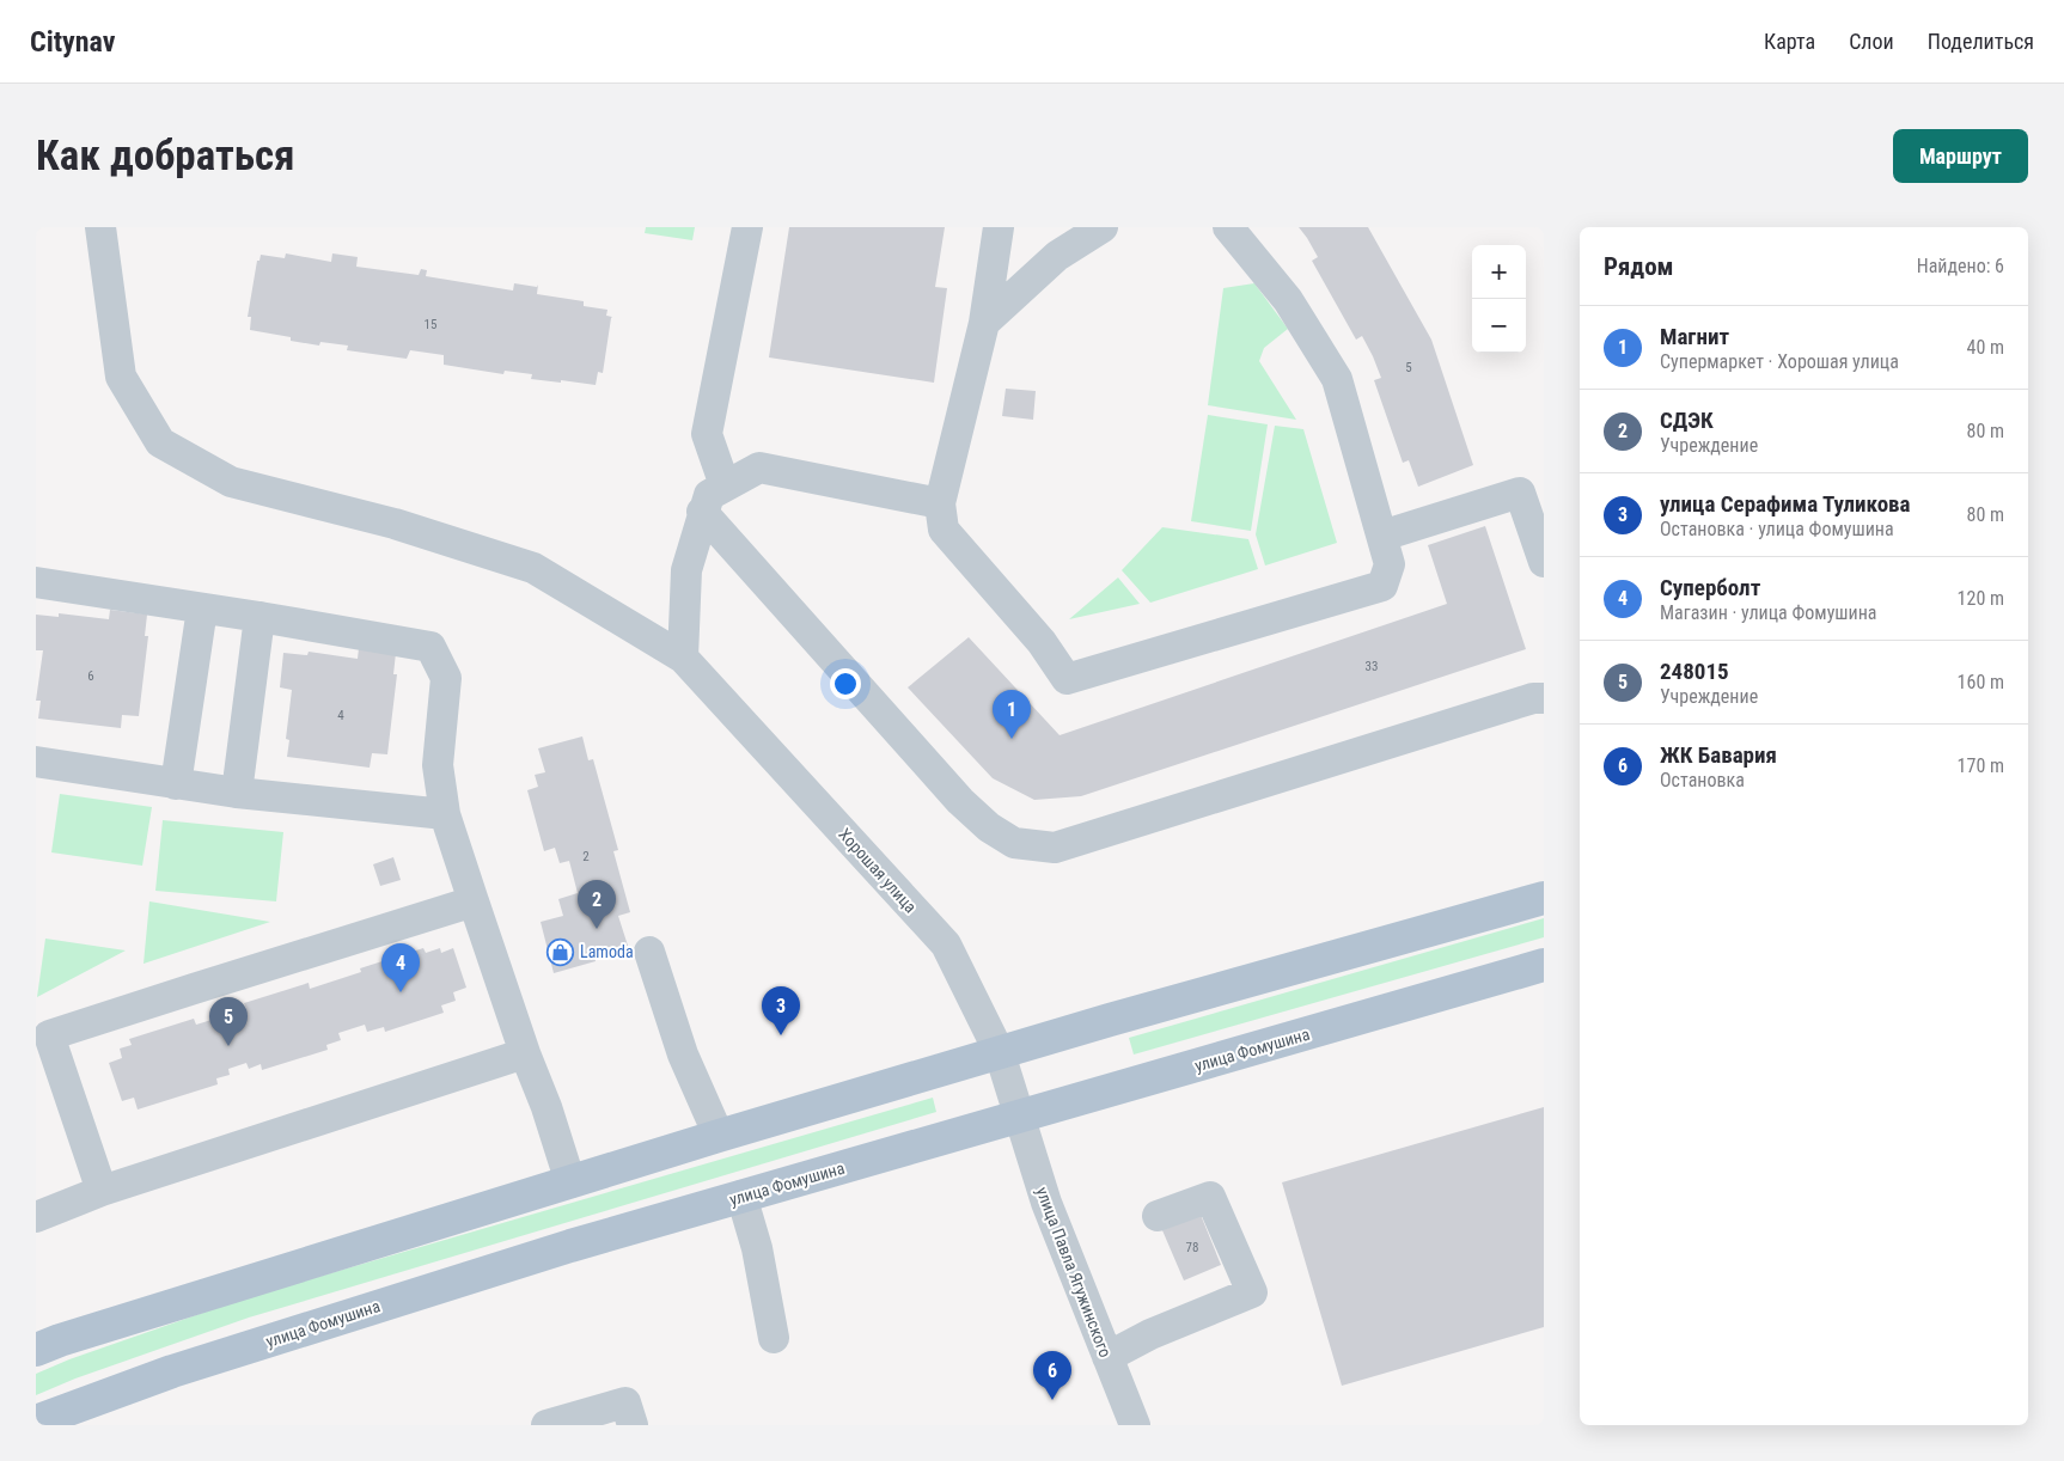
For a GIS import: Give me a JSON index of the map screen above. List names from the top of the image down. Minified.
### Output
{"streets":{"main road":["улица Фомушина"],"street":["Хорошая улица","улица Павла Ягужинского"]},"crossings":[["Хорошая улица","улица Фомушина"],["Хорошая улица","улица Павла Ягужинского"],["улица Фомушина","улица Павла Ягужинского"]],"places":{"shop":["Lamoda"]},"house_numbers":["15","5","33","6","4","2","78"],"page":{"header":"Citynav","nav":["Карта","Слои","Поделиться"],"buttons":"Маршрут","title":"Как добраться","heading":["Рядом","Найдено: 6"],"map_buttons":["+","−"],"list":[{"mark":"1","name":"Магнит","note":"Супермаркет · Хорошая улица","value":"40 m"},{"mark":"2","name":"СДЭК","note":"Учреждение","value":"80 m"},{"mark":"3","name":"улица Серафима Туликова","note":"Остановка · улица Фомушина","value":"80 m"},{"mark":"4","name":"Суперболт","note":"Магазин · улица Фомушина","value":"120 m"},{"mark":"5","name":"248015","note":"Учреждение","value":"160 m"},{"mark":"6","name":"ЖК Бавария","note":"Остановка","value":"170 m"}],"pins":["1","2","4","3","5","6"]}}
